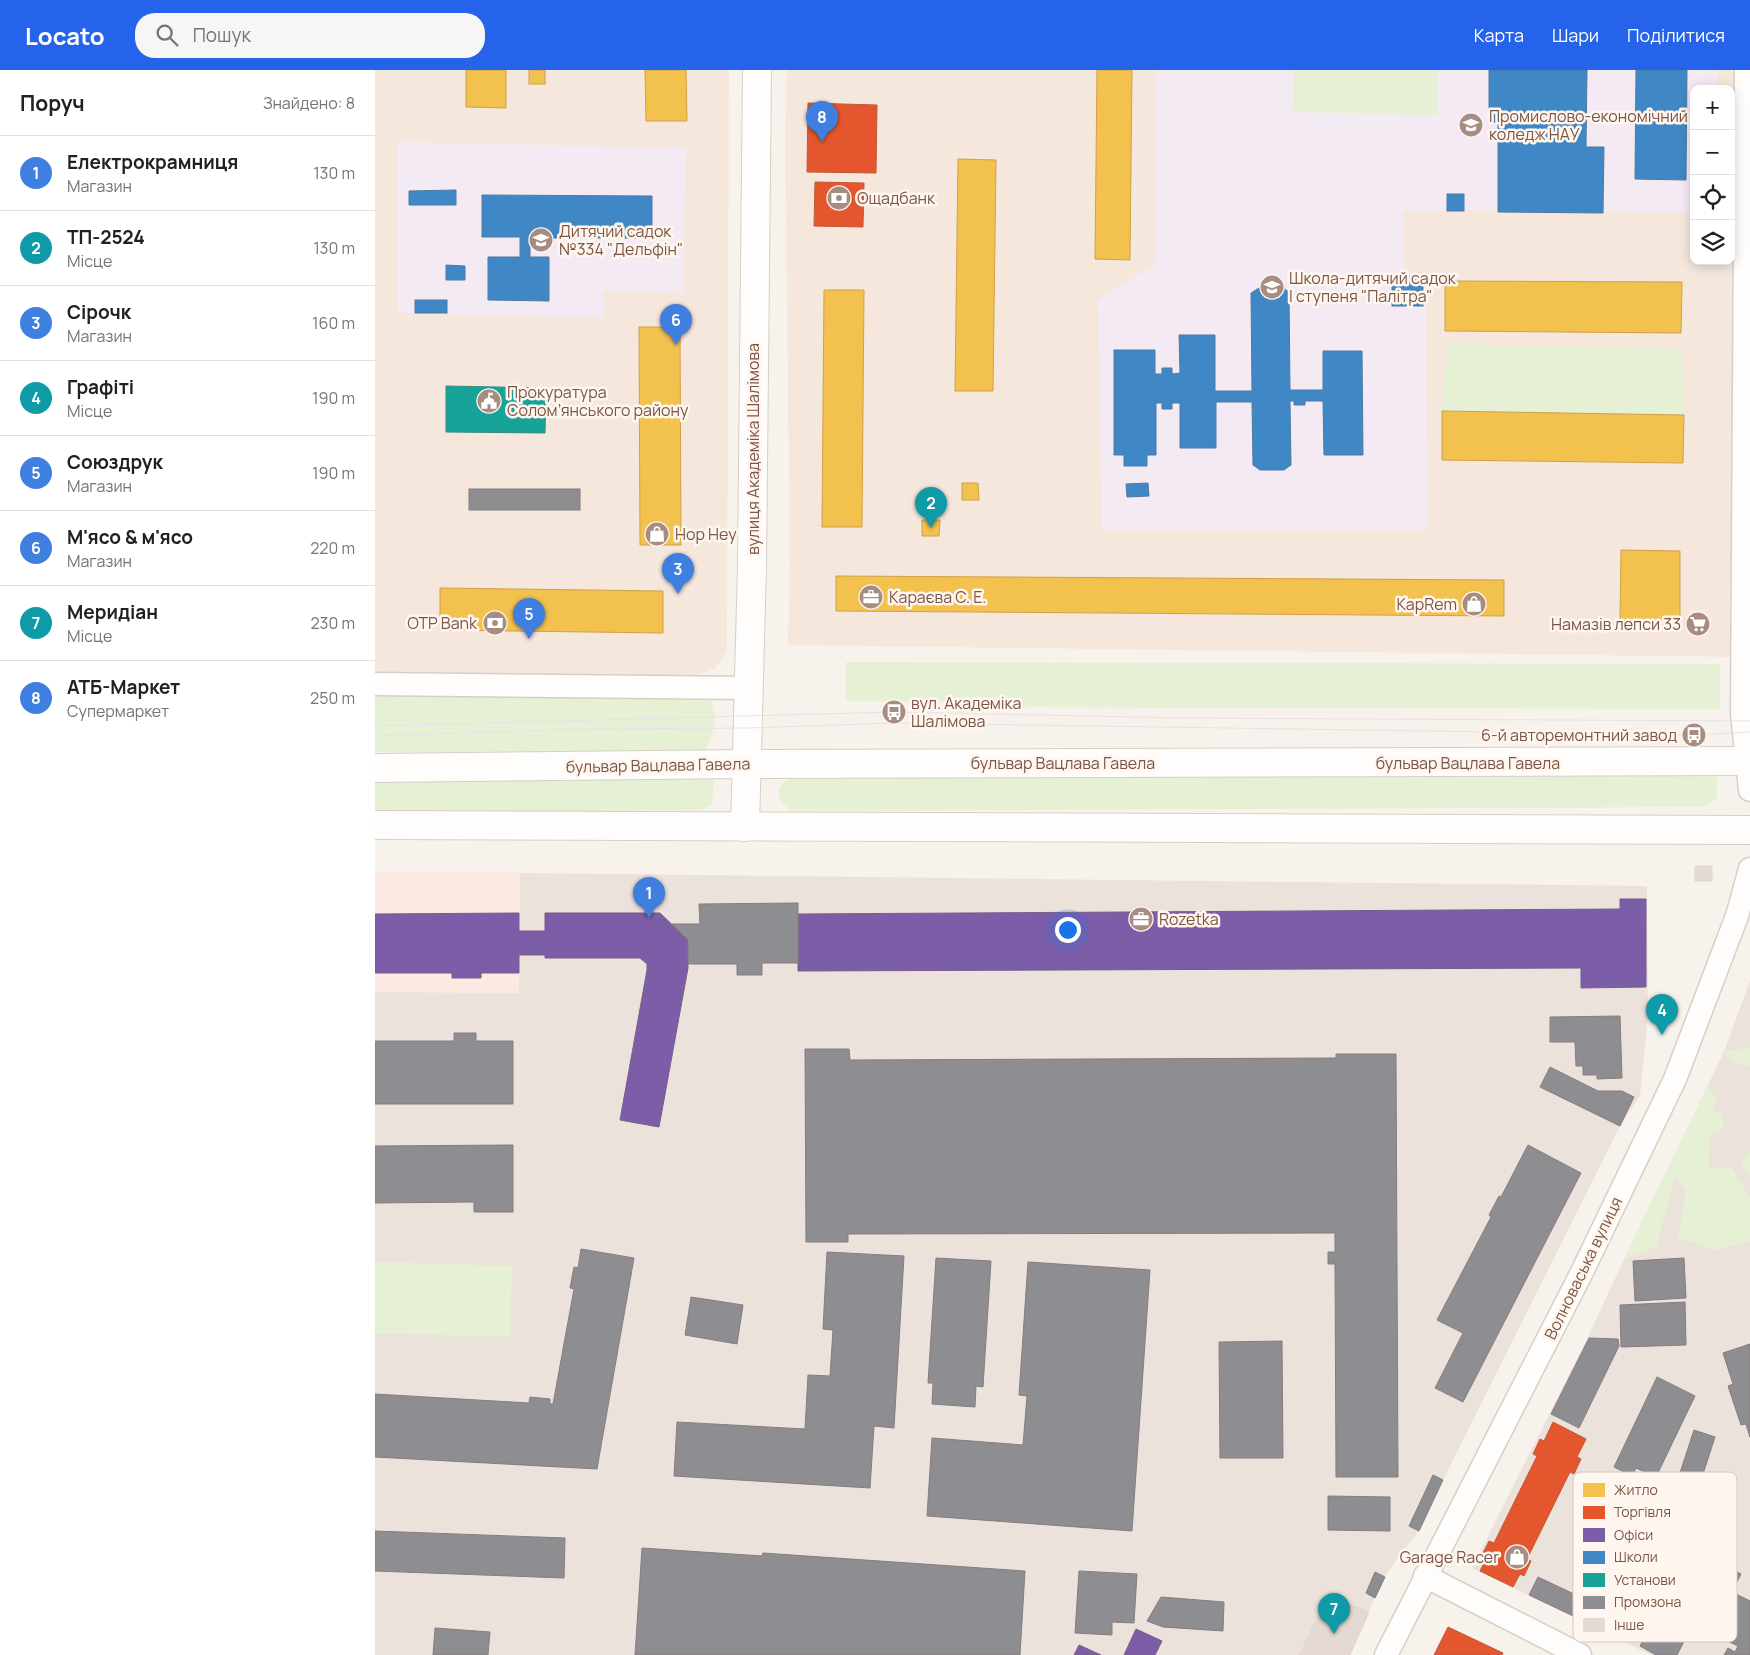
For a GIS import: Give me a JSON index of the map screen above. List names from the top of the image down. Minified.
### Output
{"streets":{"main road":["вулиця Академіка Шалімова","бульвар Вацлава Гавела"],"street":["Волноваська вулиця"]},"crossings":[["вулиця Академіка Шалімова","бульвар Вацлава Гавела"]],"places":{"school or university":["Промислово-економічний коледж НАУ","Дитячий садок №334 \"Дельфін\"","Школа-дитячий садок І ступеня \"Палітра\""],"bank":["Ощадбанк","OTP Bank"],"public building":["Прокуратура Солом’янського району"],"shop":["Hop Hey","KapRem","Garage Racer"],"office":["Караєва С. Е.","Rozetka"],"supermarket":["Намазів лепси 33"],"bus stop":["вул. Академіка Шалімова","6-й авторемонтний завод"]},"legend":["Житло","Торгівля","Офіси","Школи","Установи","Промзона","Інше"],"page":{"header":"Locato","search":"Пошук","nav":["Карта","Шари","Поділитися"],"heading":["Поруч","Знайдено: 8"],"map_buttons":["+","−"],"pins":["8","6","2","3","5","1","4","7"],"list":[{"mark":"1","name":"Електрокрамниця","note":"Магазин","value":"130 m"},{"mark":"2","name":"ТП-2524","note":"Місце","value":"130 m"},{"mark":"3","name":"Сірочк","note":"Магазин","value":"160 m"},{"mark":"4","name":"Графіті","note":"Місце","value":"190 m"},{"mark":"5","name":"Союздрук","note":"Магазин","value":"190 m"},{"mark":"6","name":"М'ясо & м'ясо","note":"Магазин","value":"220 m"},{"mark":"7","name":"Меридіан","note":"Місце","value":"230 m"},{"mark":"8","name":"АТБ-Маркет","note":"Супермаркет","value":"250 m"}]}}
